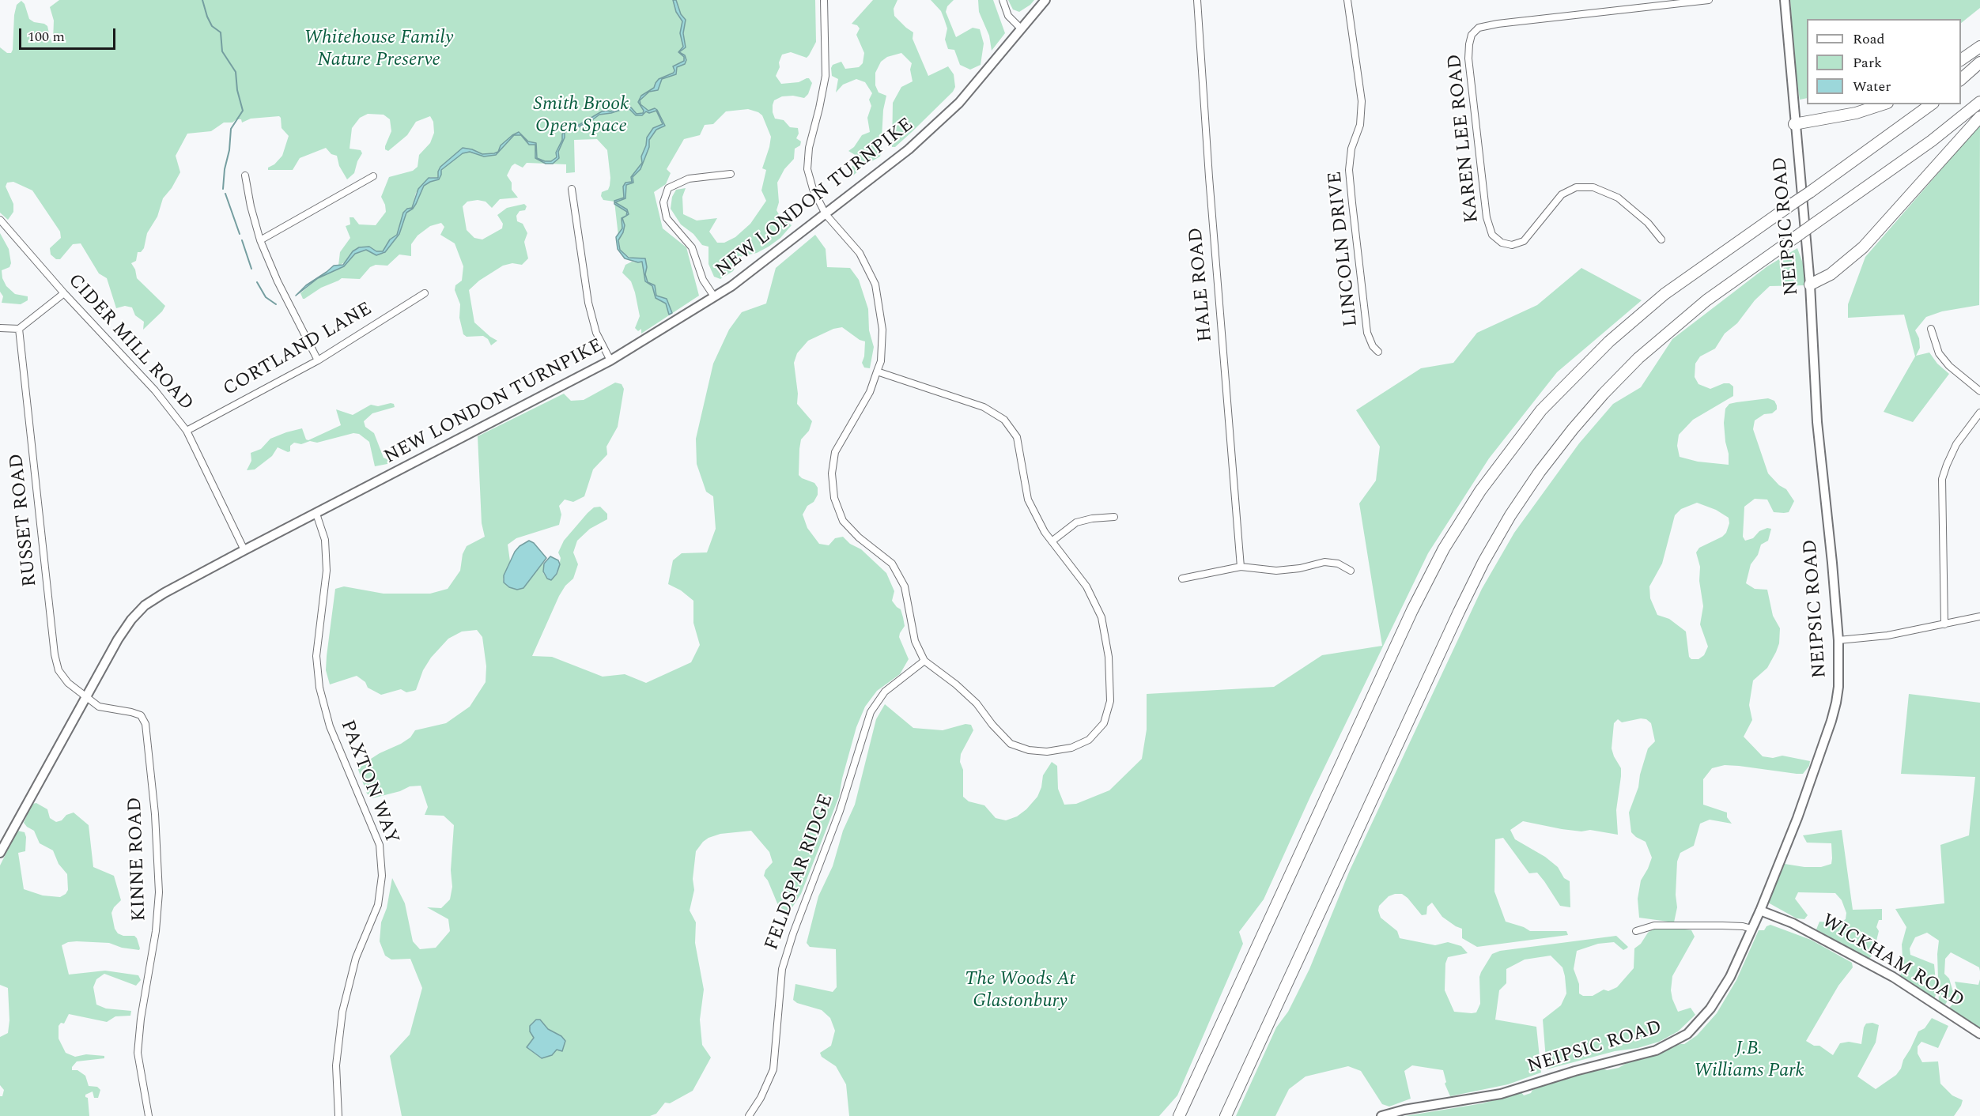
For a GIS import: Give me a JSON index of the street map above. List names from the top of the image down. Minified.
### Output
{"streets":{"street":["KAREN LEE ROAD","NEW LONDON TURNPIKE","NEIPSIC ROAD","LINCOLN DRIVE","HALE ROAD","CIDER MILL ROAD","CORTLAND LANE","RUSSET ROAD","PAXTON WAY","KINNE ROAD","FELDSPAR RIDGE","WICKHAM ROAD"]},"crossings":[["NEW LONDON TURNPIKE","CIDER MILL ROAD"],["NEW LONDON TURNPIKE","RUSSET ROAD"],["NEW LONDON TURNPIKE","PAXTON WAY"],["NEW LONDON TURNPIKE","KINNE ROAD"],["NEIPSIC ROAD","WICKHAM ROAD"],["CIDER MILL ROAD","CORTLAND LANE"],["RUSSET ROAD","KINNE ROAD"]],"parks":["Whitehouse Family Nature Preserve","Smith Brook Open Space","The Woods At Glastonbury","J.B. Williams Park"],"legend":["Road","Park","Water"],"scale_bar":"100 m"}
